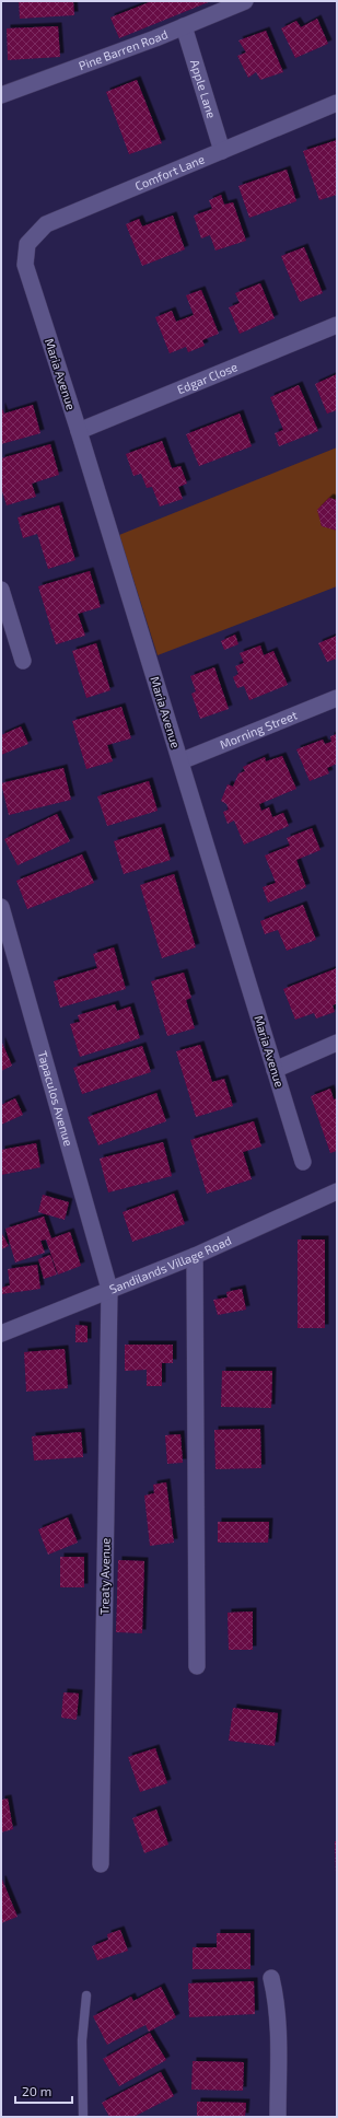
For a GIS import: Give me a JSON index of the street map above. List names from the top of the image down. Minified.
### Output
{"streets":{"street":["Pine Barren Road","Apple Lane","Comfort Lane","Maria Avenue","Edgar Close","Morning Street","Tapaculos Avenue","Sandilands Village Road","Treaty Avenue"]},"crossings":[["Pine Barren Road","Apple Lane"],["Apple Lane","Comfort Lane"],["Comfort Lane","Maria Avenue"],["Maria Avenue","Edgar Close"],["Maria Avenue","Morning Street"],["Tapaculos Avenue","Sandilands Village Road"],["Tapaculos Avenue","Treaty Avenue"],["Sandilands Village Road","Treaty Avenue"]],"scale_bar":"20 m"}
